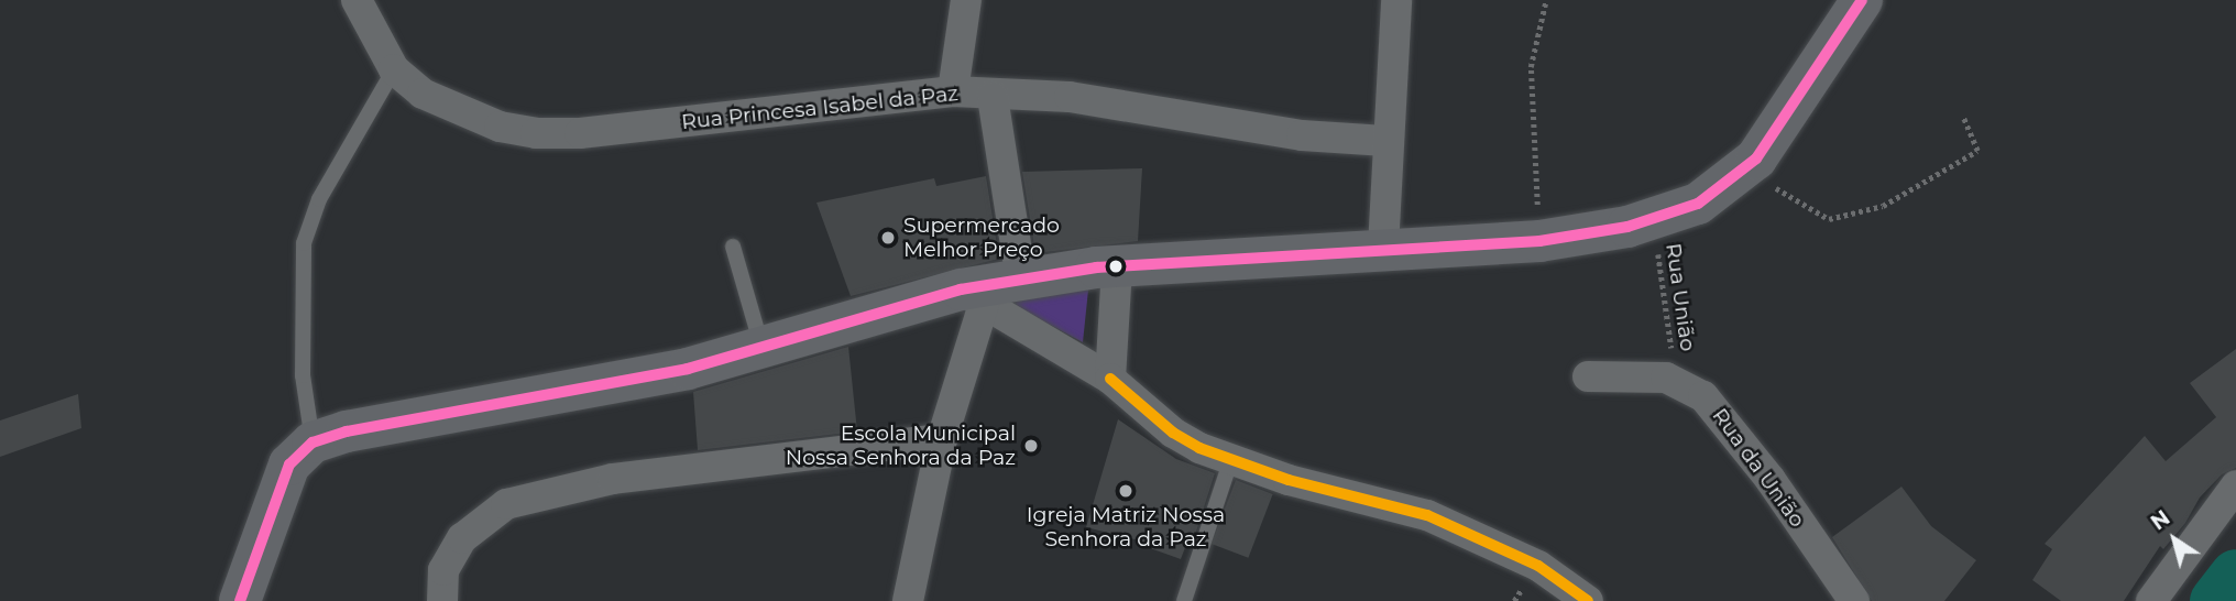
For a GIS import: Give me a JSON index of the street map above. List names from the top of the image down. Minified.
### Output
{"streets":{"street":["Rua Princesa Isabel da Paz","Rua da União"],"path":["Rua União"]},"crossings":[["Rua União","Rua da União"]],"places":["Supermercado Melhor Preço","Escola Municipal Nossa Senhora da Paz","Igreja Matriz Nossa Senhora da Paz"],"north":"top left"}
